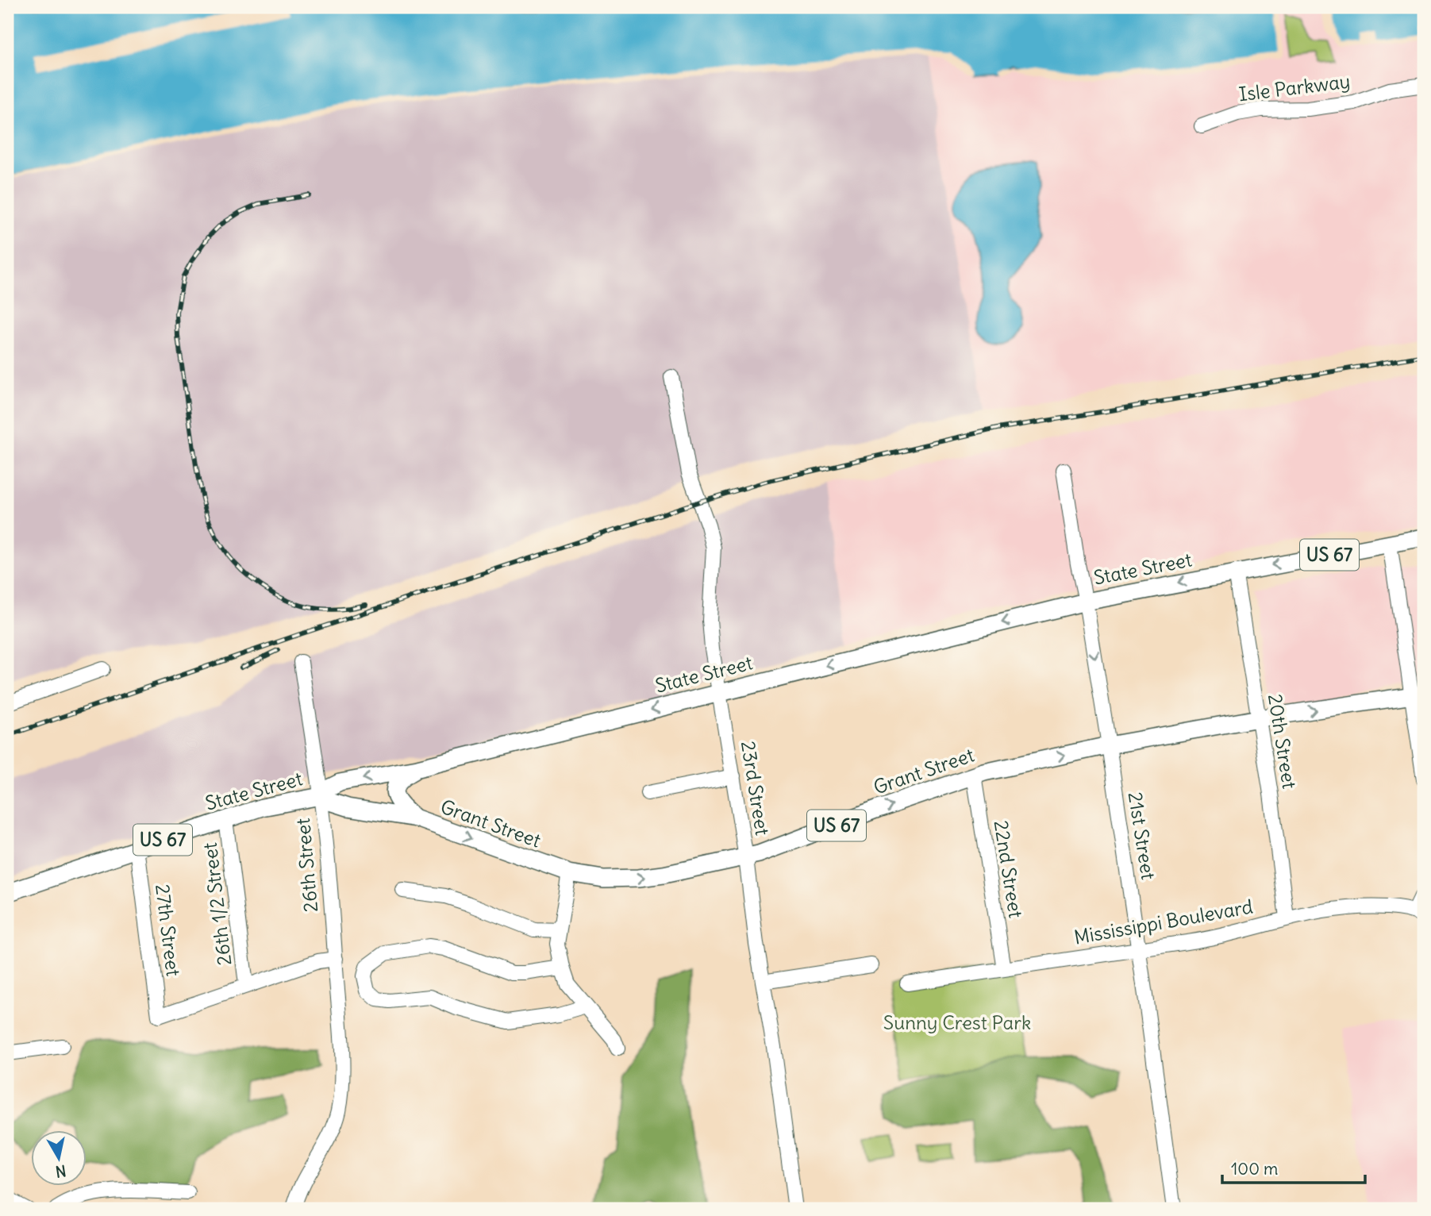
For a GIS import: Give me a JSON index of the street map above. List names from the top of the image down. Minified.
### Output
{"streets":{"main road":["US 67","State Street","Grant Street"],"street":["Isle Parkway","20th Street","23rd Street","21st Street","26th Street","22nd Street","26th 1/2 Street","Mississippi Boulevard","27th Street"]},"crossings":[["State Street","20th Street"],["State Street","Grant Street"],["State Street","23rd Street"],["State Street","21st Street"],["State Street","26th Street"],["State Street","26th 1/2 Street"],["State Street","27th Street"],["20th Street","Grant Street"],["20th Street","Mississippi Boulevard"],["Grant Street","23rd Street"],["Grant Street","21st Street"],["Grant Street","26th Street"],["Grant Street","22nd Street"],["21st Street","Mississippi Boulevard"],["22nd Street","Mississippi Boulevard"],["26th 1/2 Street","27th Street"]],"one_way":["State Street","Grant Street"],"parks":["Sunny Crest Park"],"scale_bar":"100 m","north":"bottom"}
